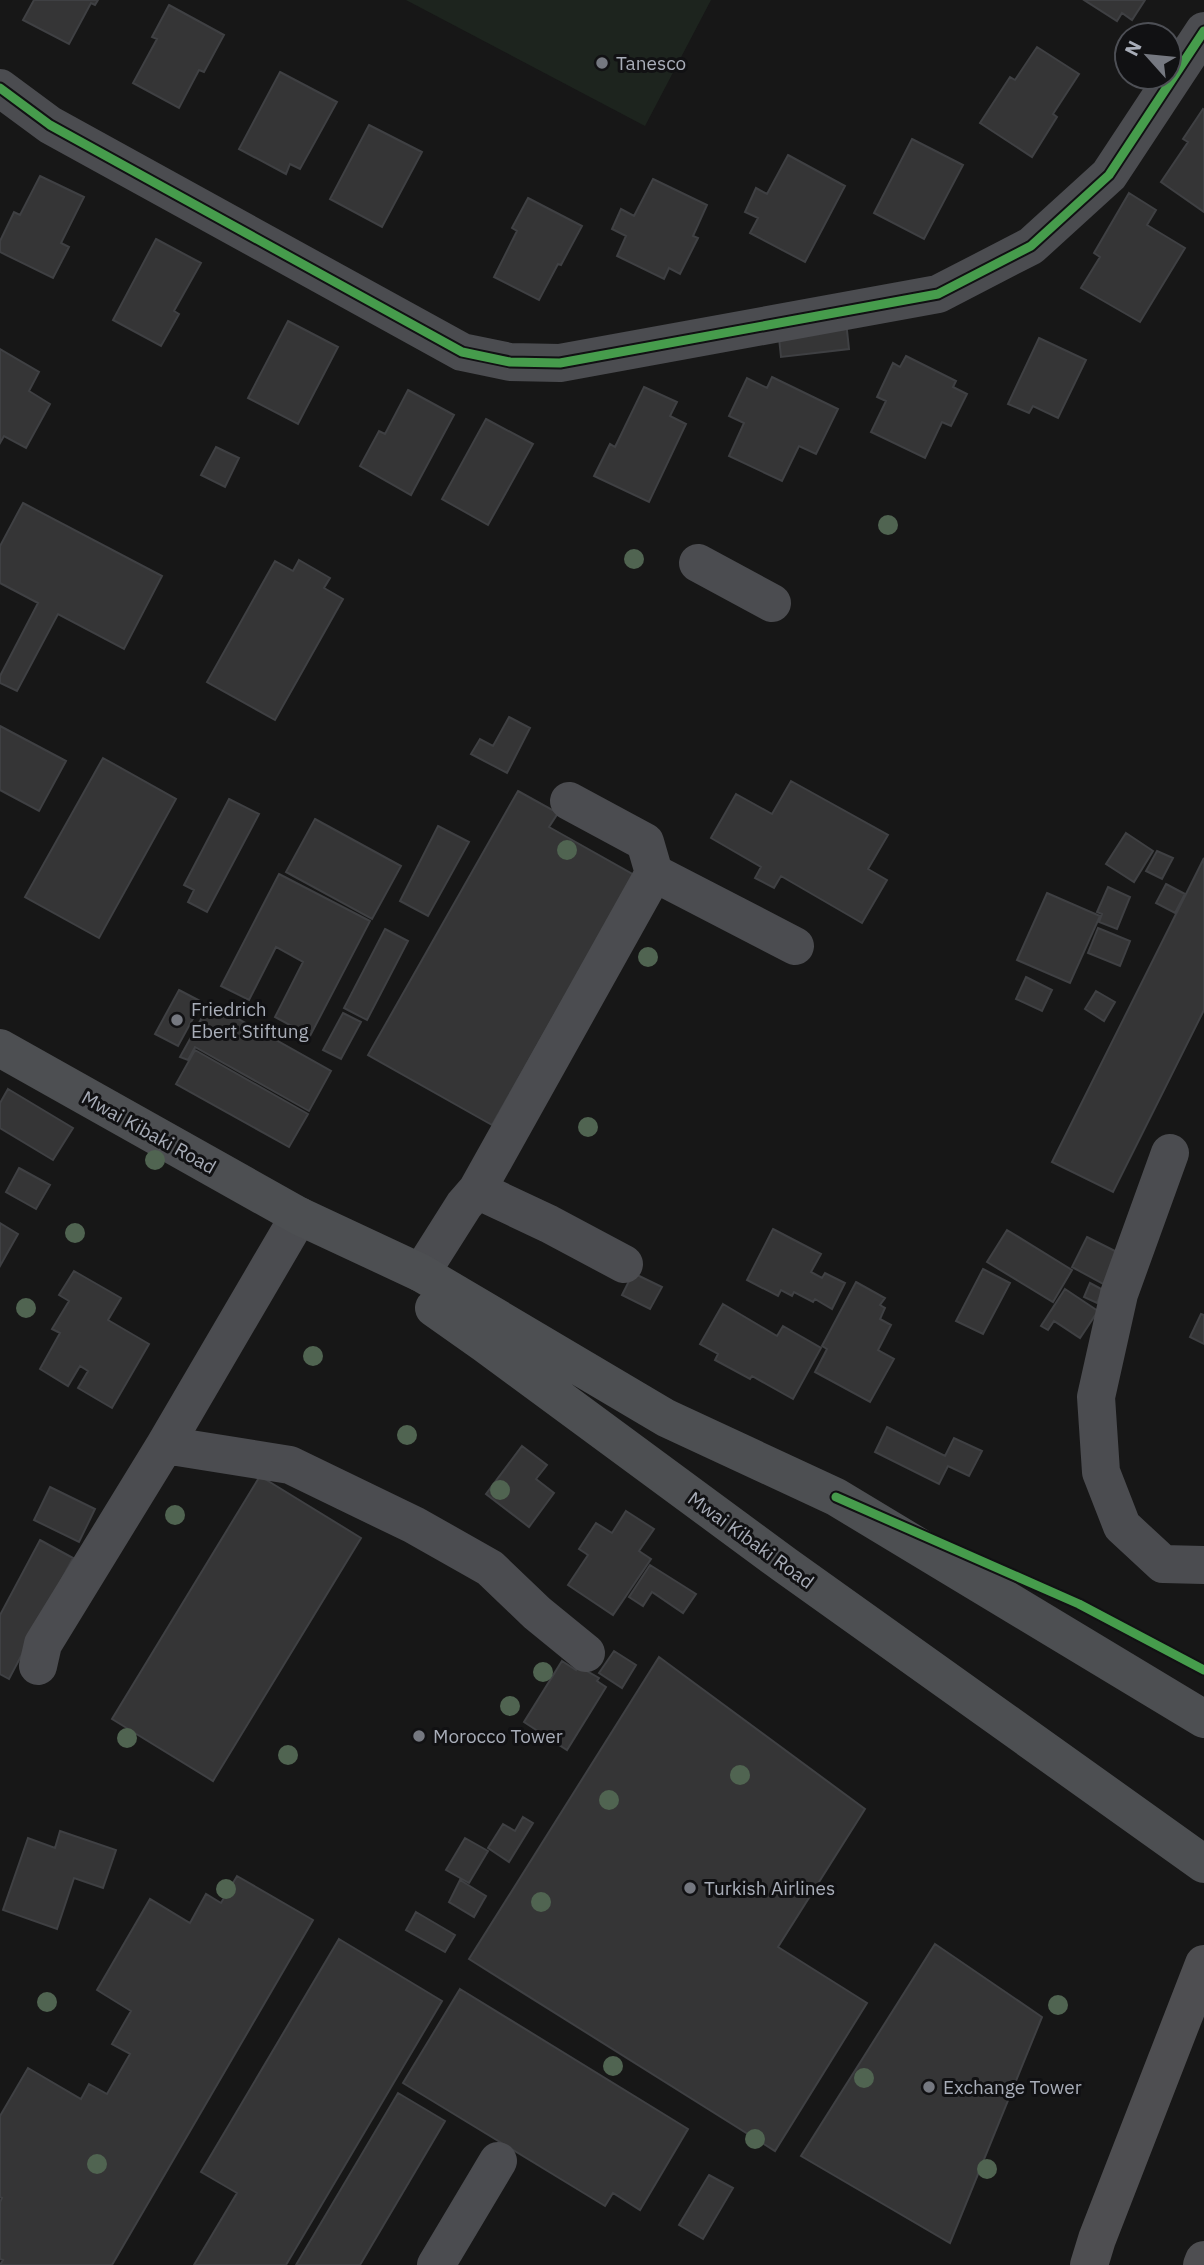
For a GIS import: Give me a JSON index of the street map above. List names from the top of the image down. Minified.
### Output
{"streets":{"main road":["Mwai Kibaki Road"]},"places":["Tanesco","Friedrich Ebert Stiftung","Morocco Tower","Turkish Airlines","Exchange Tower"],"north":"top left"}
